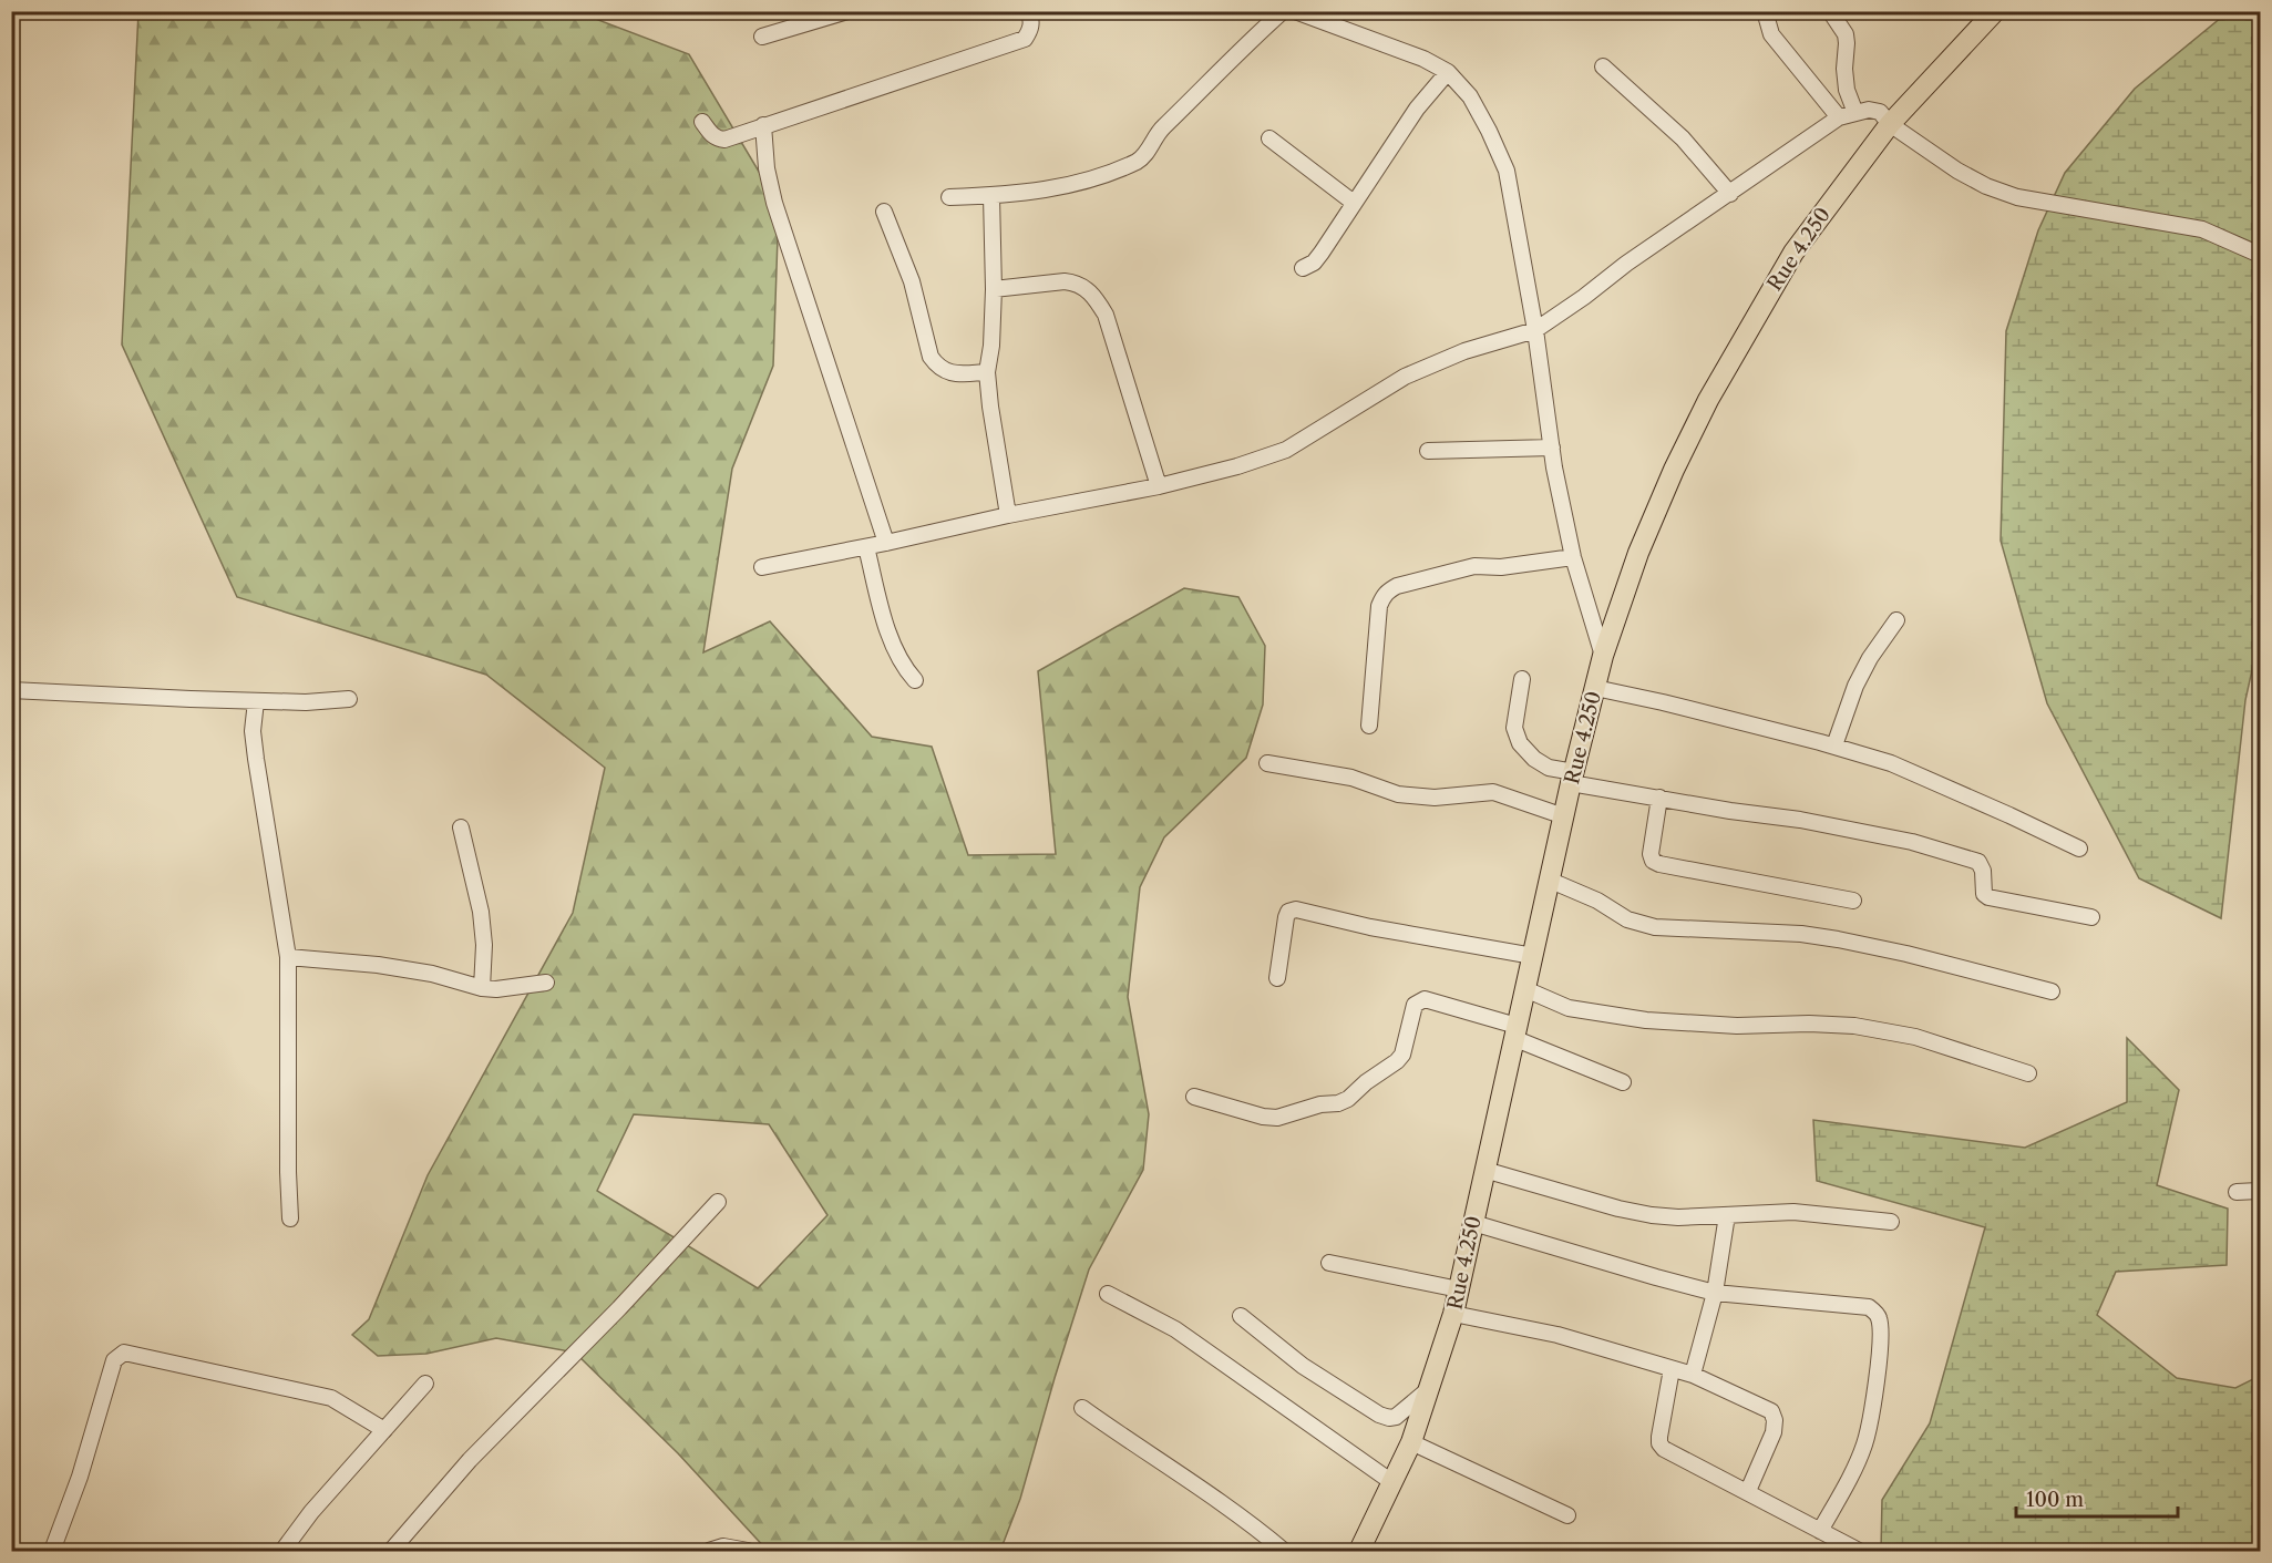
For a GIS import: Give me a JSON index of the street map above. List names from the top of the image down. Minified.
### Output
{"streets":{"main road":["Rue 4.250"]},"scale_bar":"100 m"}
